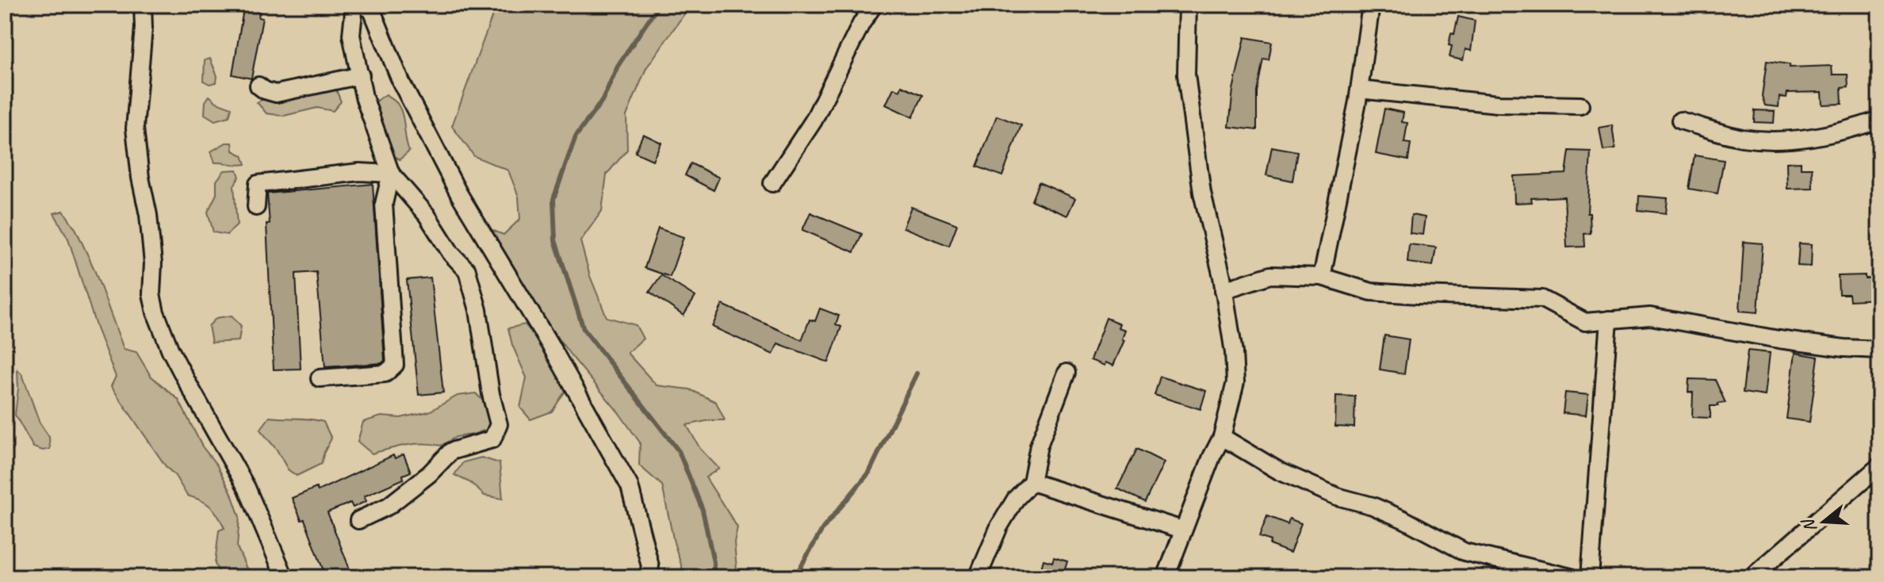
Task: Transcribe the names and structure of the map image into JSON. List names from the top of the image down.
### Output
{
  "north": "left"
}
